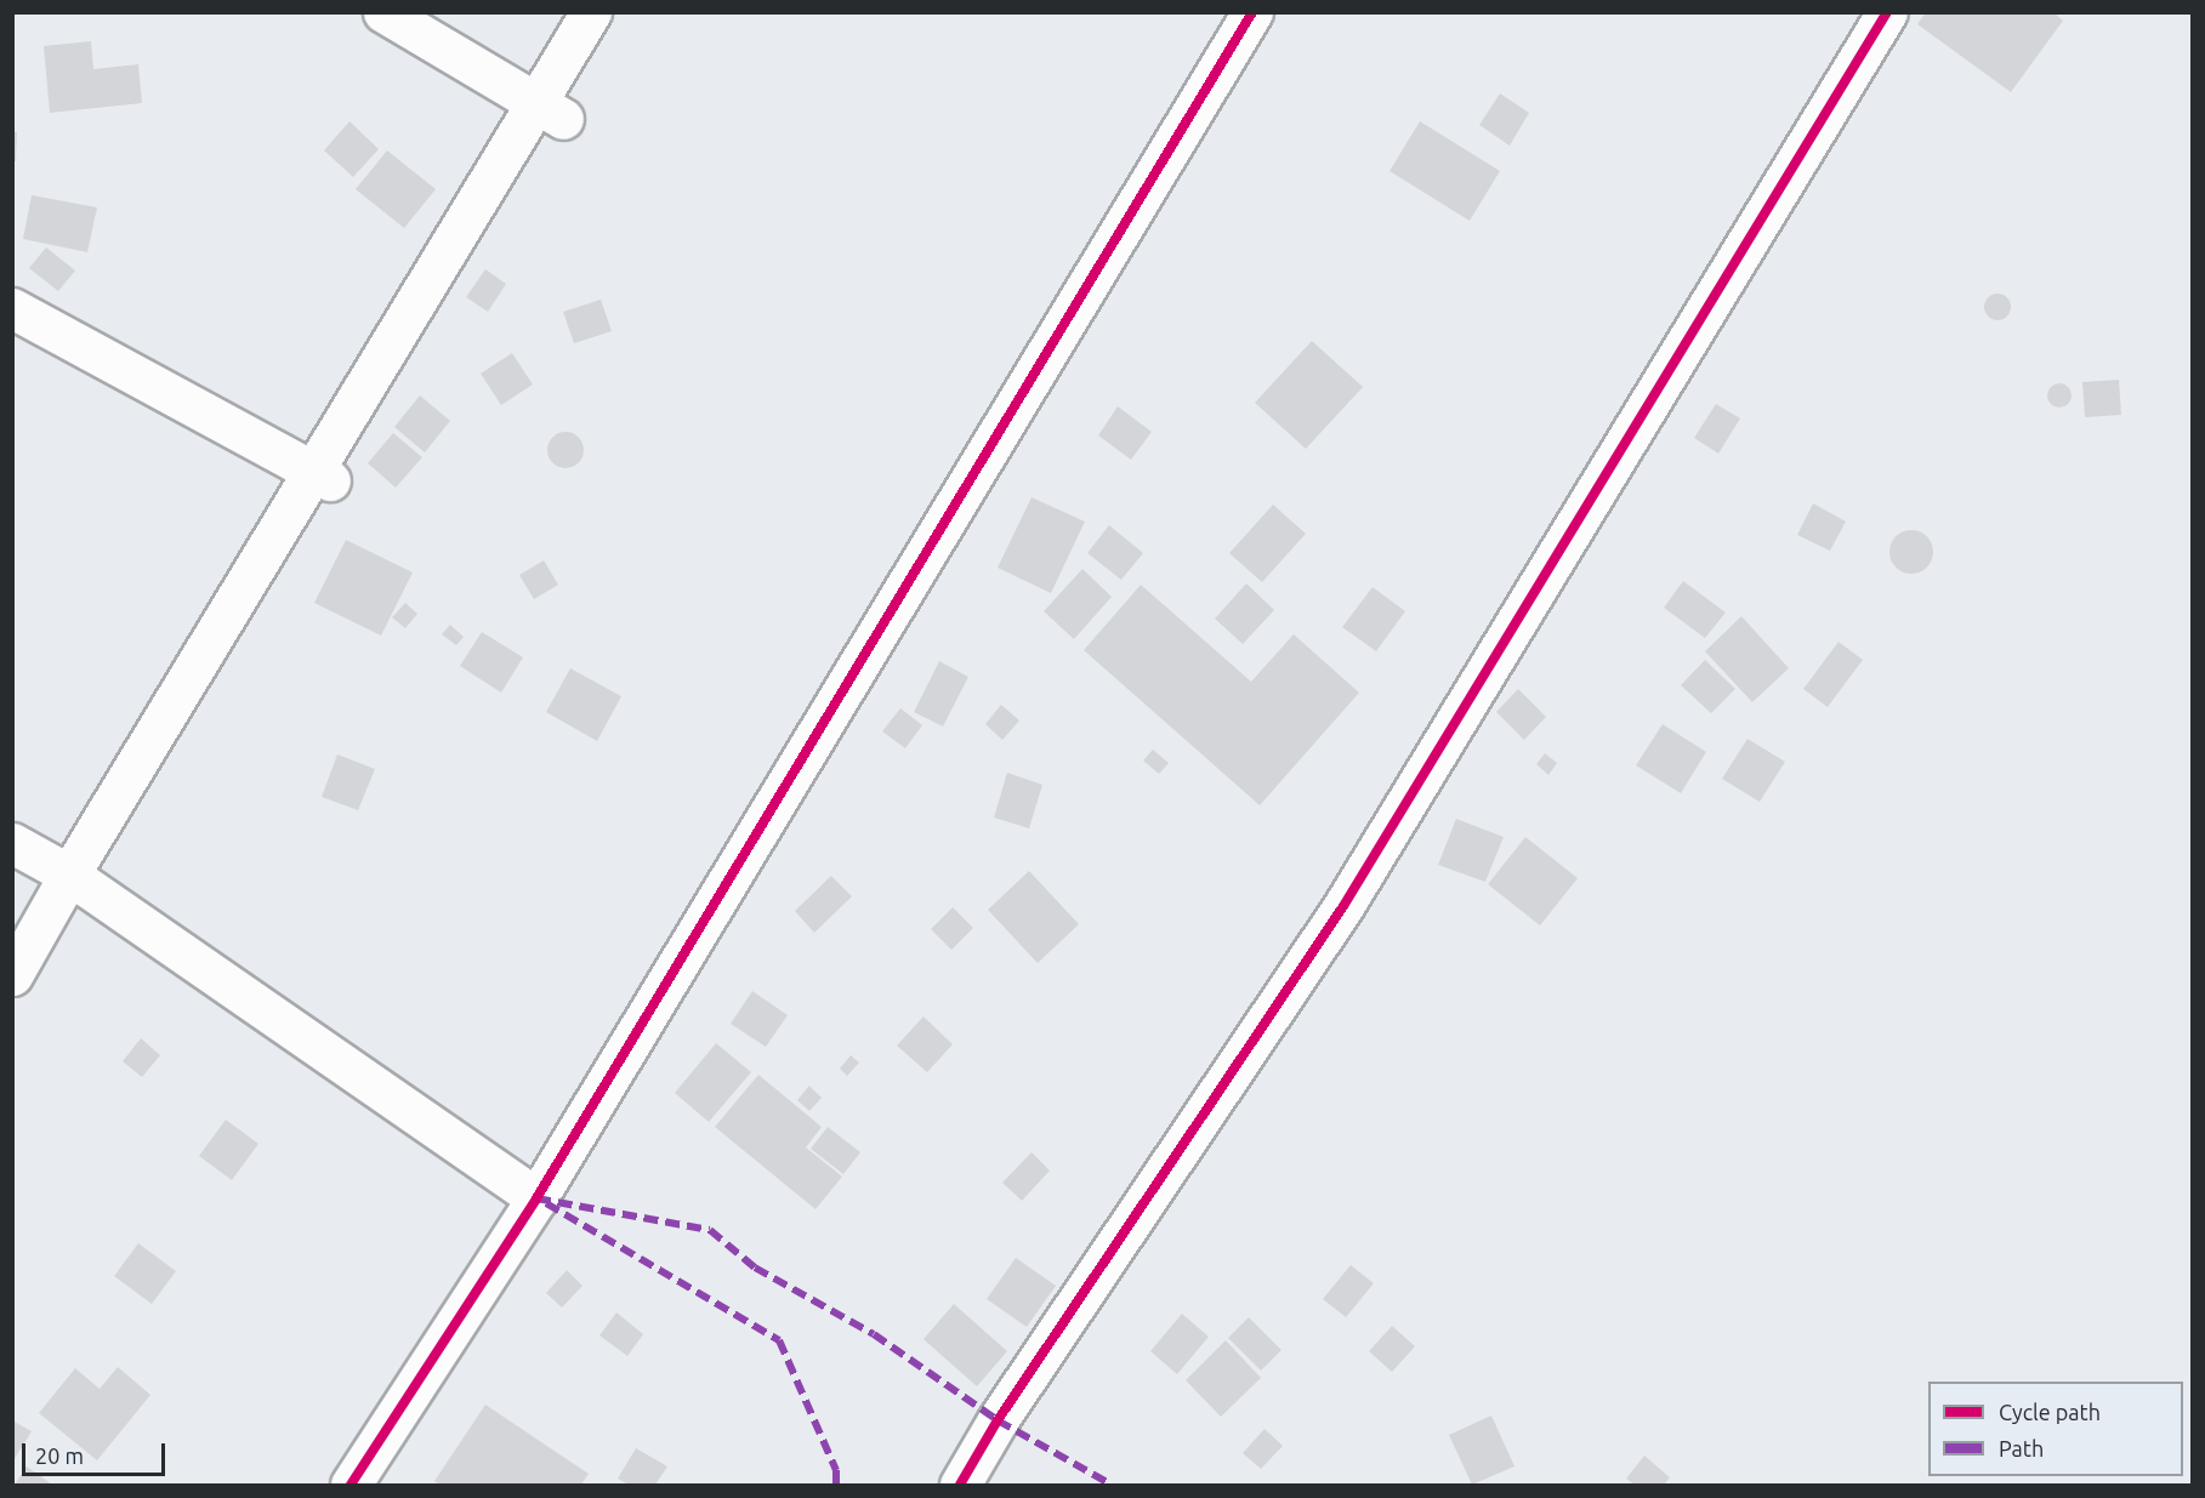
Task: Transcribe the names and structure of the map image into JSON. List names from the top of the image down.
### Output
{
  "legend": ["Cycle path", "Path"],
  "scale_bar": "20 m"
}
